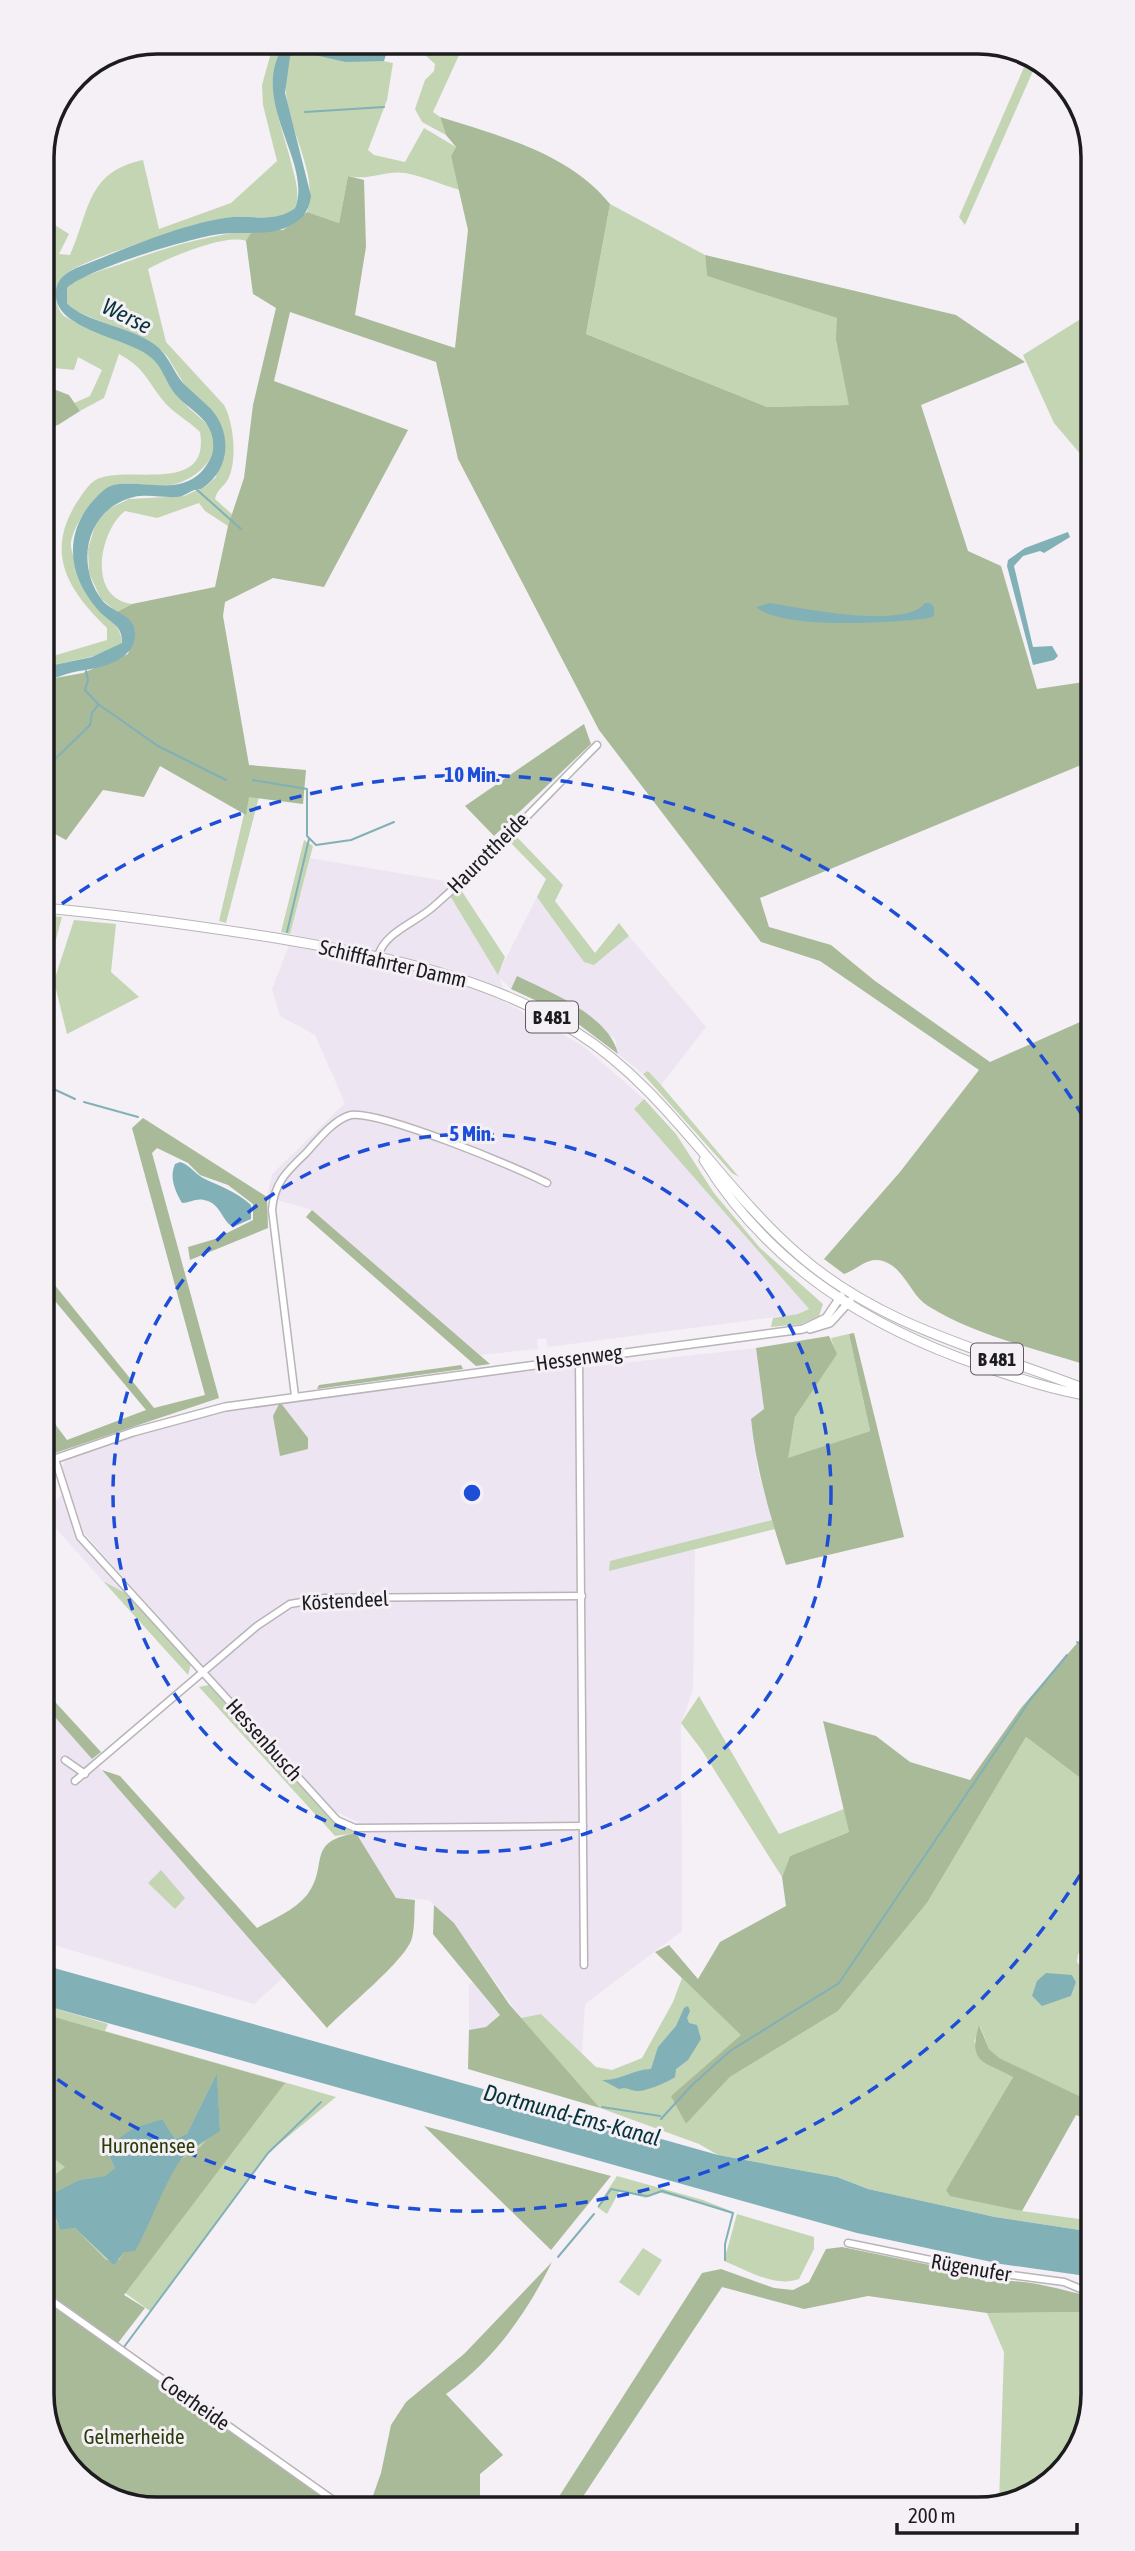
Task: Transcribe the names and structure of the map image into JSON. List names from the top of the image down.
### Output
{
  "streets": {
    "main road": ["Schifffahrter Damm", "B 481"],
    "street": [
      "Haurottheide",
      "Hessenweg",
      "Köstendeel",
      "Hessenbusch",
      "Rügenufer",
      "Coerheide"
    ]
  },
  "crossings": [
    ["Haurottheide", "Schifffahrter Damm"],
    ["Schifffahrter Damm", "Hessenweg"],
    ["Hessenweg", "Hessenbusch"],
    ["Köstendeel", "Hessenbusch"]
  ],
  "water": ["Werse", "Dortmund-Ems-Kanal"],
  "parks": ["Huronensee", "Gelmerheide"],
  "scale_bar": "200 m",
  "rings": ["10 Min.", "5 Min."]
}
